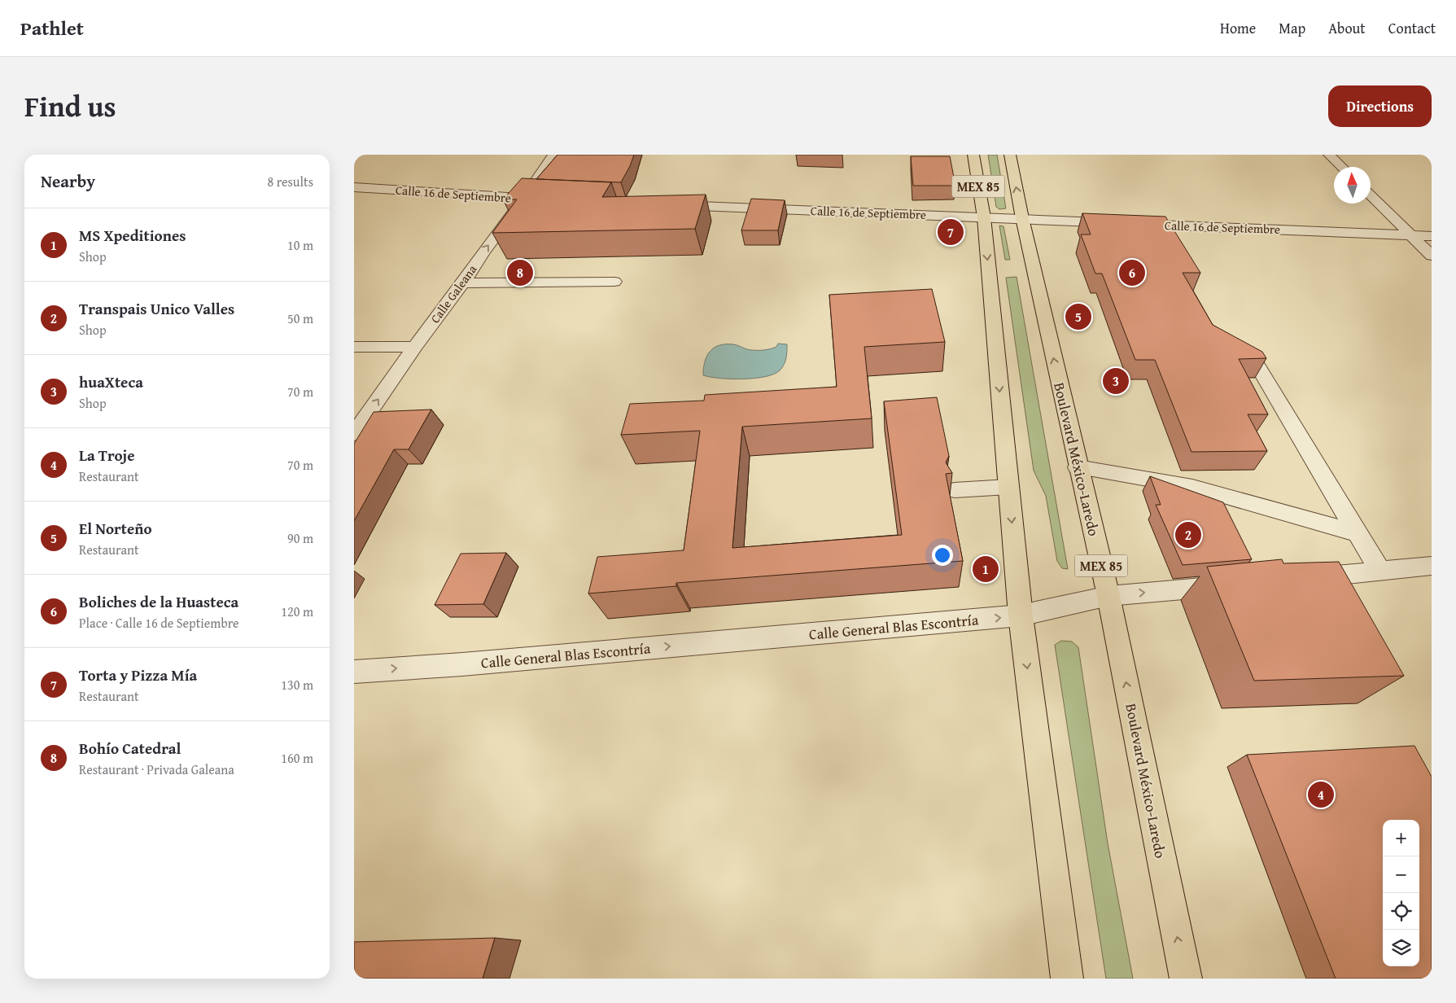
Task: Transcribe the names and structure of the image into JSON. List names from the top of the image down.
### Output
{
  "streets": {
    "main road": ["MEX 85", "Boulevard México-Laredo"],
    "street": ["Calle 16 de Septiembre", "Calle Galeana", "Calle General Blas Escontría"]
  },
  "crossings": [
    ["MEX 85", "Calle 16 de Septiembre"],
    ["MEX 85", "Calle General Blas Escontría"],
    ["Calle 16 de Septiembre", "Calle Galeana"],
    ["Calle 16 de Septiembre", "Boulevard México-Laredo"],
    ["Boulevard México-Laredo", "Calle General Blas Escontría"]
  ],
  "one_way": ["Calle Galeana", "Calle General Blas Escontría"],
  "north": "top",
  "page": {
    "header": "Pathlet",
    "nav": [
      "Home",
      "Map",
      "About",
      "Contact"
    ],
    "title": "Find us",
    "buttons": "Directions",
    "heading": ["Nearby", "8 results"],
    "list": [
      {
        "mark": "1",
        "name": "MS Xpeditiones",
        "note": "Shop",
        "value": "10 m"
      },
      {
        "mark": "2",
        "name": "Transpais Unico Valles",
        "note": "Shop",
        "value": "50 m"
      },
      {
        "mark": "3",
        "name": "huaXteca",
        "note": "Shop",
        "value": "70 m"
      },
      {
        "mark": "4",
        "name": "La Troje",
        "note": "Restaurant",
        "value": "70 m"
      },
      {
        "mark": "5",
        "name": "El Norteño",
        "note": "Restaurant",
        "value": "90 m"
      },
      {
        "mark": "6",
        "name": "Boliches de la Huasteca",
        "note": "Place · Calle 16 de Septiembre",
        "value": "120 m"
      },
      {
        "mark": "7",
        "name": "Torta y Pizza Mía",
        "note": "Restaurant",
        "value": "130 m"
      },
      {
        "mark": "8",
        "name": "Bohío Catedral",
        "note": "Restaurant · Privada Galeana",
        "value": "160 m"
      }
    ],
    "pins": [
      "7",
      "6",
      "8",
      "5",
      "3",
      "2",
      "1",
      "4"
    ],
    "map_buttons": ["+", "−"]
  }
}
